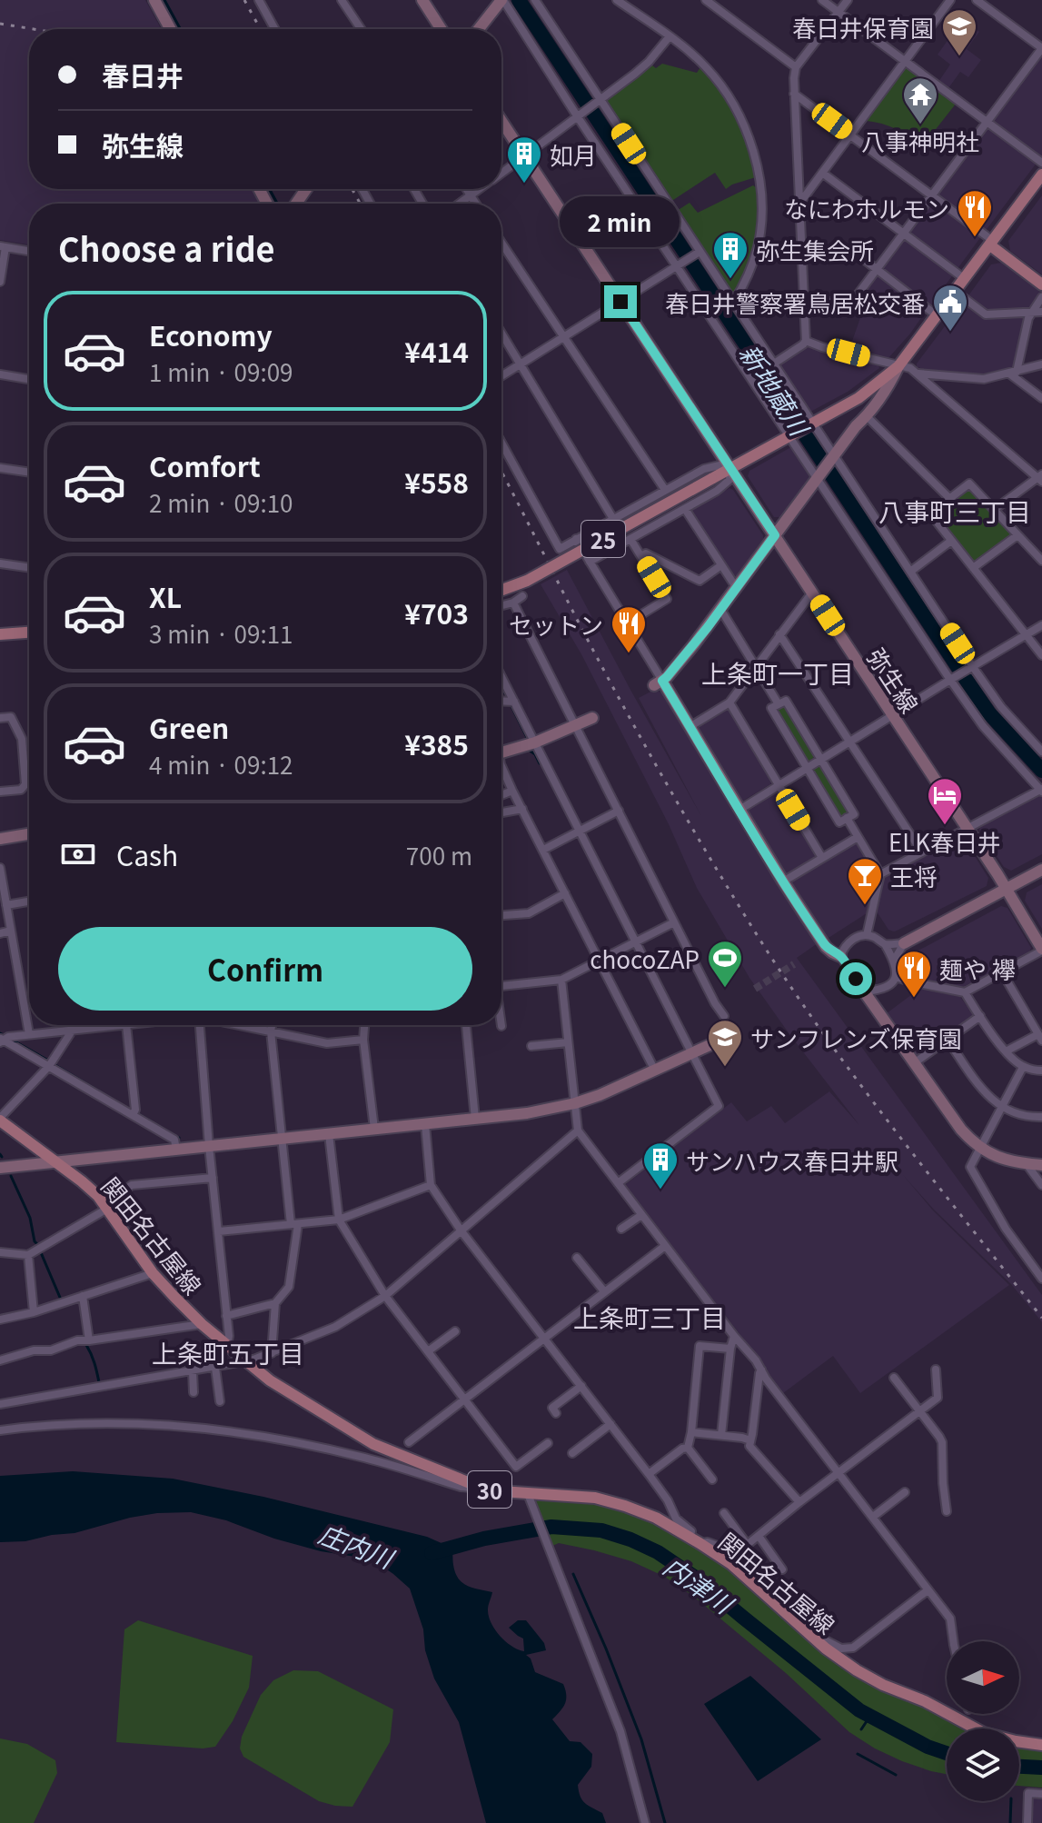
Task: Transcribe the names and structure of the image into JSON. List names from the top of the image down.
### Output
{
  "streets": {
    "main road": ["25", "関田名古屋線", "30"],
    "street": ["弥生線"]
  },
  "crossings": [
    ["25", "弥生線"]
  ],
  "districts": [
    "八事町三丁目",
    "上条町一丁目",
    "上条町三丁目",
    "上条町五丁目"
  ],
  "water": ["新地蔵川", "庄内川", "内津川"],
  "places": {
    "school or university": ["春日井保育園", "サンフレンズ保育園"],
    "temple": ["八事神明社"],
    "building": ["如月", "弥生集会所", "サンハウス春日井駅"],
    "restaurant": ["なにわホルモン", "セットン", "麺や 襷"],
    "public building": ["春日井警察署鳥居松交番"],
    "hotel": ["ELK春日井"],
    "bar": ["王将"],
    "sports": ["chocoZAP"]
  },
  "north": "right",
  "page": {
    "banner": ["春日井", "弥生線"],
    "bubble": "2 min",
    "heading": "Choose a ride",
    "list": [
      {
        "name": "Economy",
        "note": "1 min · 09:09",
        "value": "¥414"
      },
      {
        "name": "Comfort",
        "note": "2 min · 09:10",
        "value": "¥558"
      },
      {
        "name": "XL",
        "note": "3 min · 09:11",
        "value": "¥703"
      },
      {
        "name": "Green",
        "note": "4 min · 09:12",
        "value": "¥385"
      }
    ],
    "pay": ["Cash", "700 m"],
    "buttons": "Confirm"
  }
}
